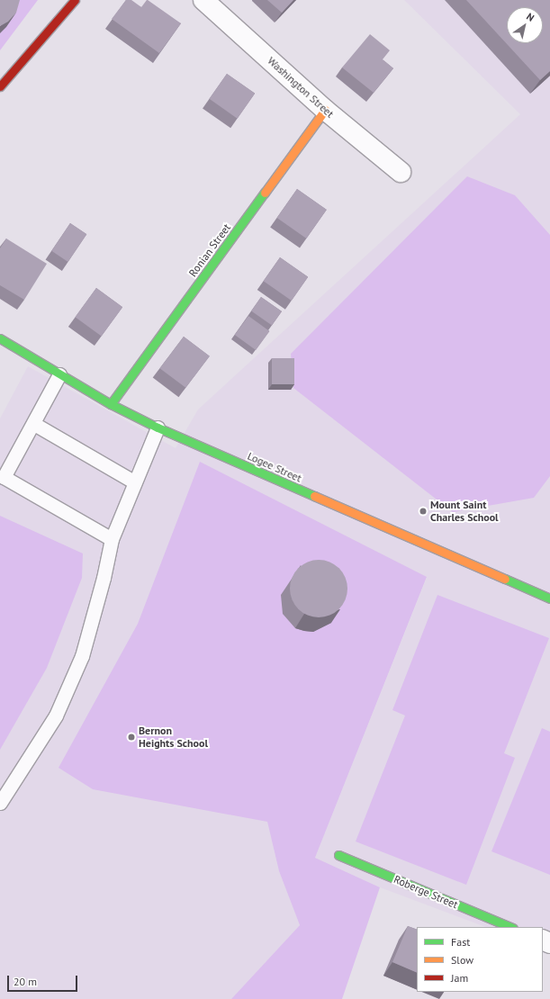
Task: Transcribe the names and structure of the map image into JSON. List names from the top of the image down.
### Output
{
  "streets": {
    "street": [
      "Washington Street",
      "Ronian Street",
      "Logee Street",
      "Roberge Street"
    ]
  },
  "crossings": [
    ["Washington Street", "Ronian Street"],
    ["Ronian Street", "Logee Street"]
  ],
  "places": ["Mount Saint Charles School", "Bernon Heights School"],
  "legend": ["Fast", "Slow", "Jam"],
  "scale_bar": "20 m",
  "north": "top right"
}
